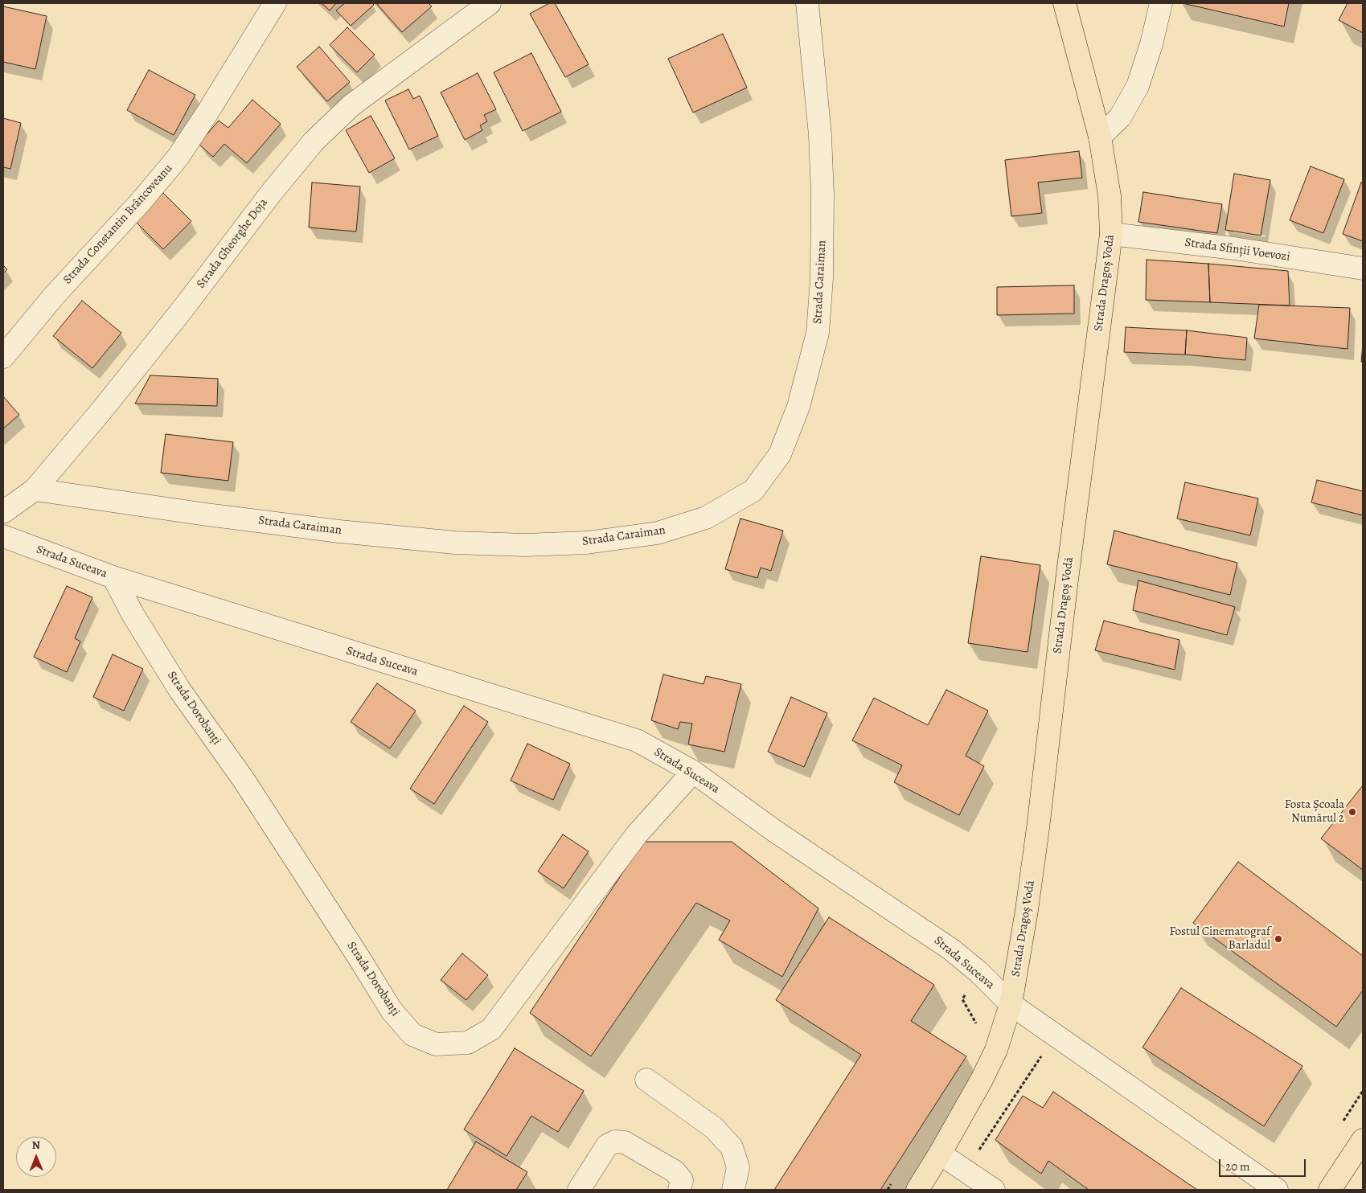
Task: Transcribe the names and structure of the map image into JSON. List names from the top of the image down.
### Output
{
  "streets": {
    "main road": ["Strada Dragoș Vodă"],
    "street": [
      "Strada Constantin Brâncoveanu",
      "Strada Gheorghe Doja",
      "Strada Sfinții Voevozi",
      "Strada Caraiman",
      "Strada Suceava",
      "Strada Dorobanți"
    ]
  },
  "crossings": [
    ["Strada Gheorghe Doja", "Strada Caraiman"],
    ["Strada Sfinții Voevozi", "Strada Dragoș Vodă"],
    ["Strada Dragoș Vodă", "Strada Suceava"],
    ["Strada Suceava", "Strada Dorobanți"]
  ],
  "places": ["Fosta Școala Numărul 2", "Fostul Cinematograf Barladul"],
  "scale_bar": "20 m",
  "north": "top"
}
